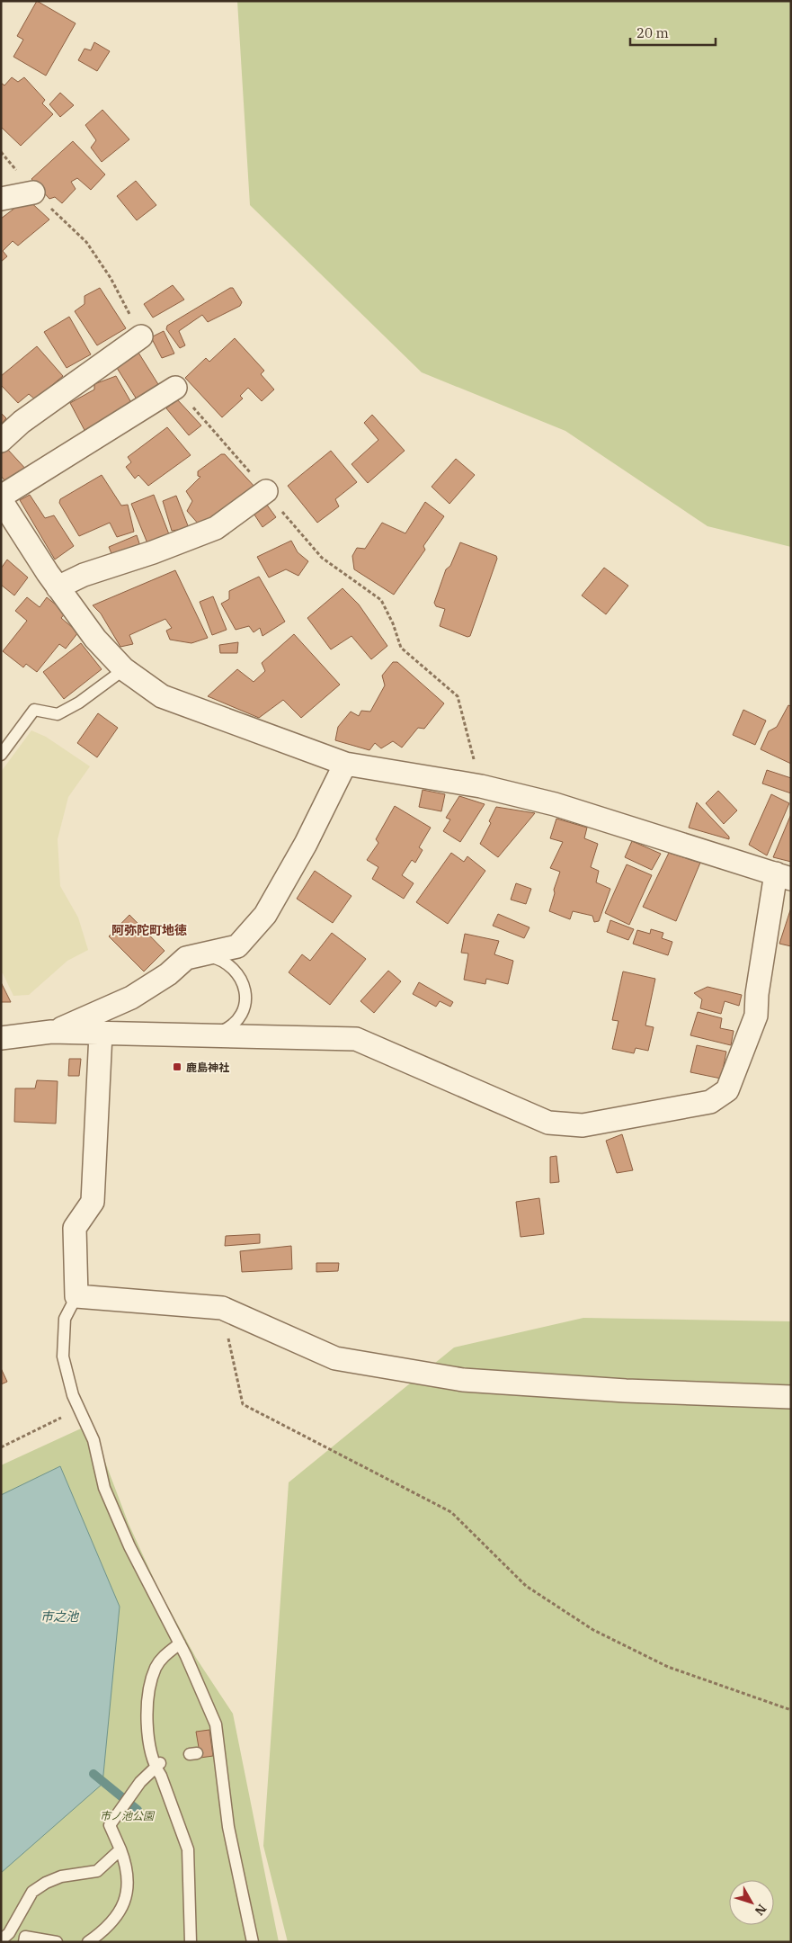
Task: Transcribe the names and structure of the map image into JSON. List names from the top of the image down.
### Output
{
  "districts": ["阿弥陀町地徳"],
  "water": ["市之池"],
  "parks": ["市ノ池公園"],
  "places": {
    "transit": ["鹿島神社"]
  },
  "scale_bar": "20 m",
  "north": "bottom right"
}
